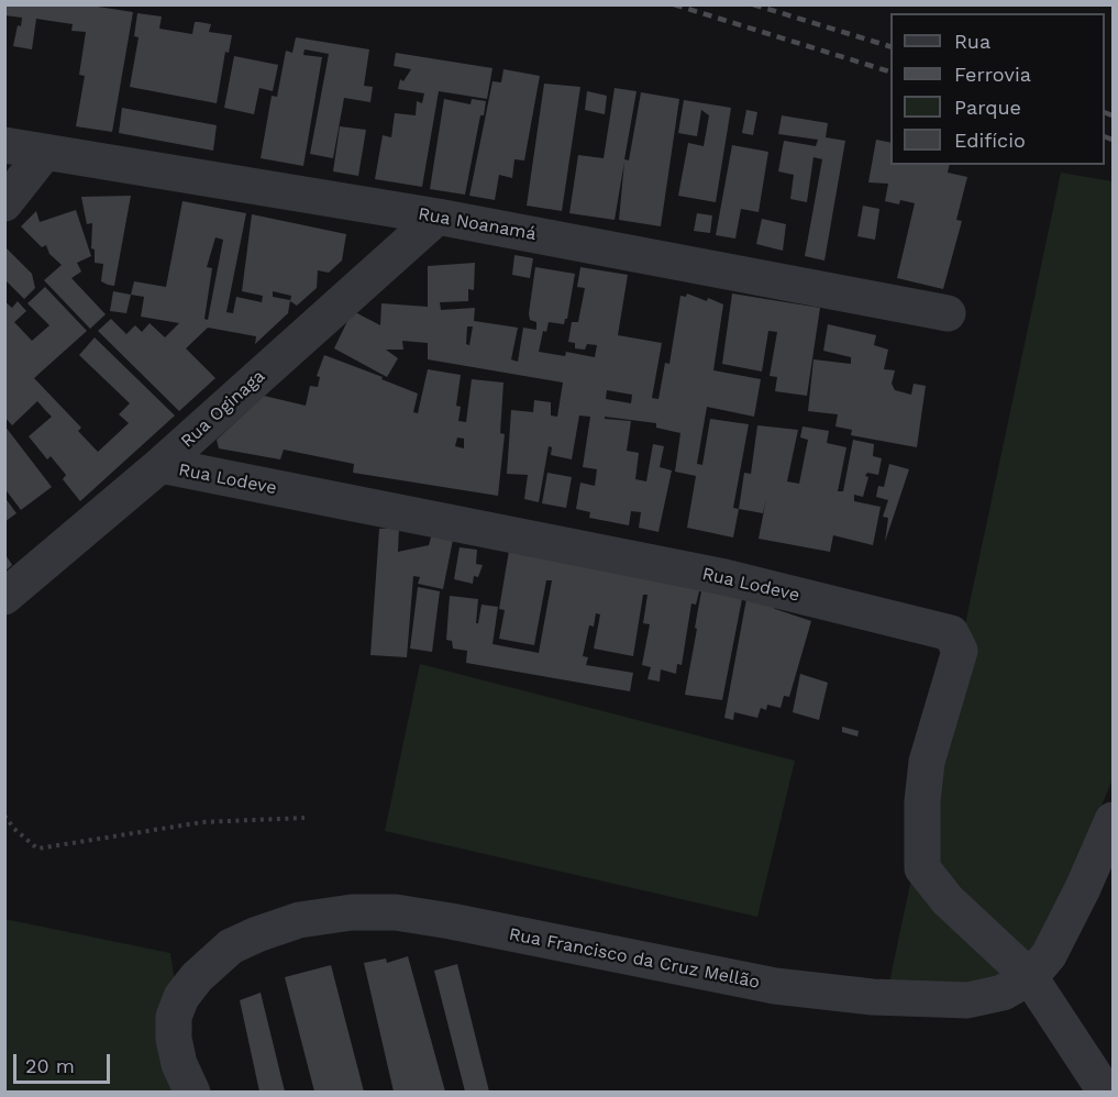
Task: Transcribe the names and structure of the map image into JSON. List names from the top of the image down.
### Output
{
  "streets": {
    "street": [
      "Rua Noanamá",
      "Rua Oginaga",
      "Rua Lodeve",
      "Rua Francisco da Cruz Mellão"
    ]
  },
  "crossings": [
    ["Rua Noanamá", "Rua Oginaga"],
    ["Rua Oginaga", "Rua Lodeve"],
    ["Rua Lodeve", "Rua Francisco da Cruz Mellão"]
  ],
  "legend": [
    "Rua",
    "Ferrovia",
    "Parque",
    "Edifício"
  ],
  "scale_bar": "20 m"
}
